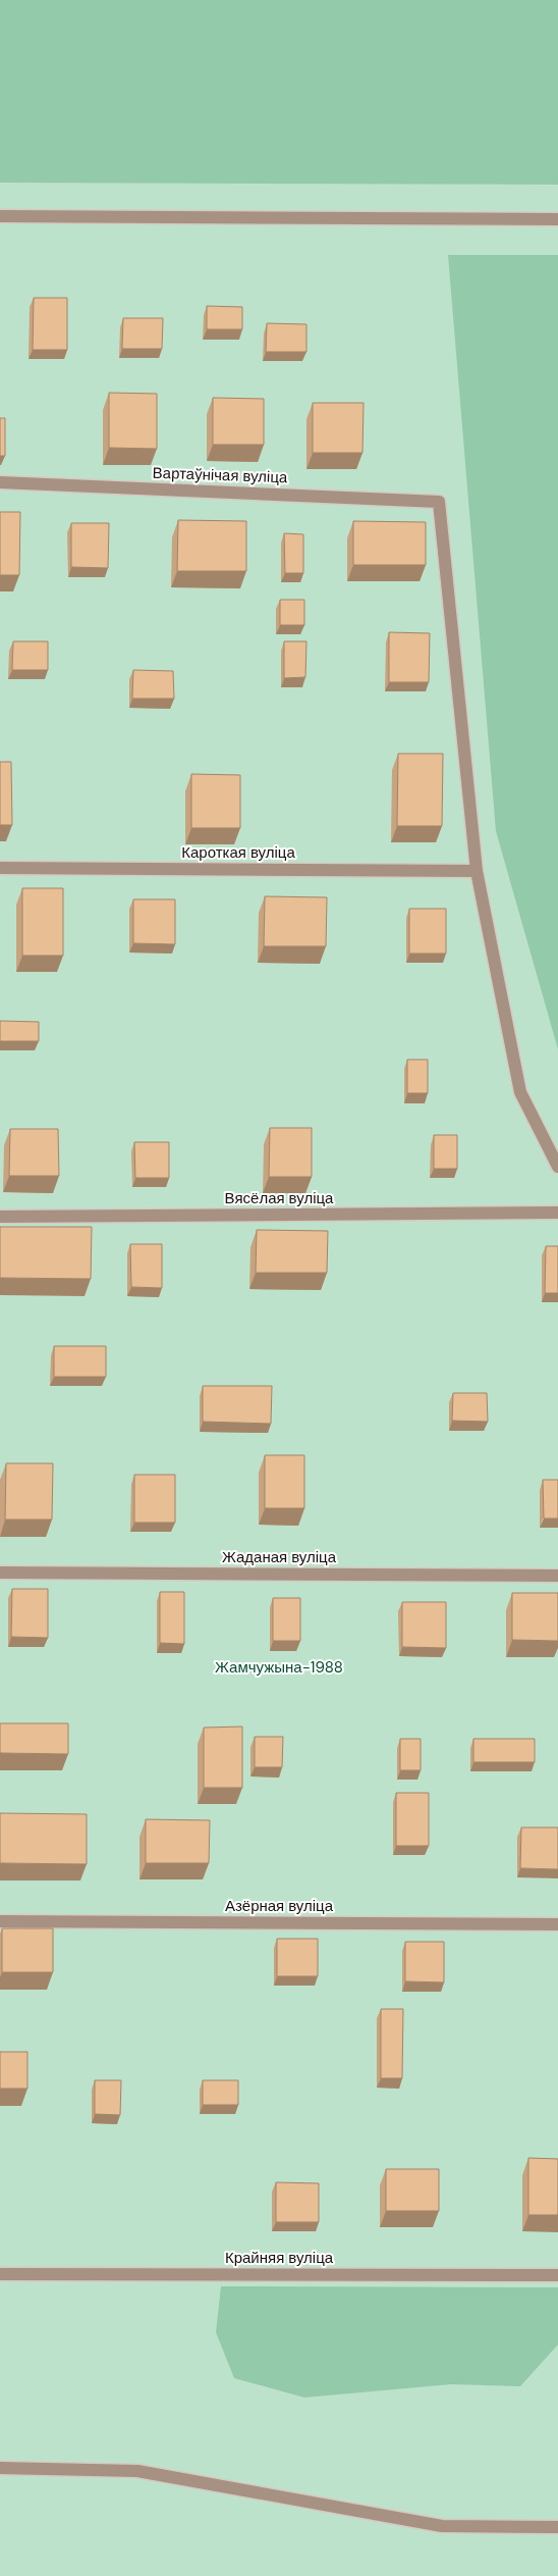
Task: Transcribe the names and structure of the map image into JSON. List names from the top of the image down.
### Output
{
  "streets": {
    "street": [
      "Вартаўнічая вуліца",
      "Кароткая вуліца",
      "Вясёлая вуліца",
      "Жаданая вуліца",
      "Азёрная вуліца",
      "Крайняя вуліца"
    ]
  },
  "crossings": [
    ["Вартаўнічая вуліца", "Кароткая вуліца"]
  ],
  "parks": ["Жамчужына-1988"]
}
